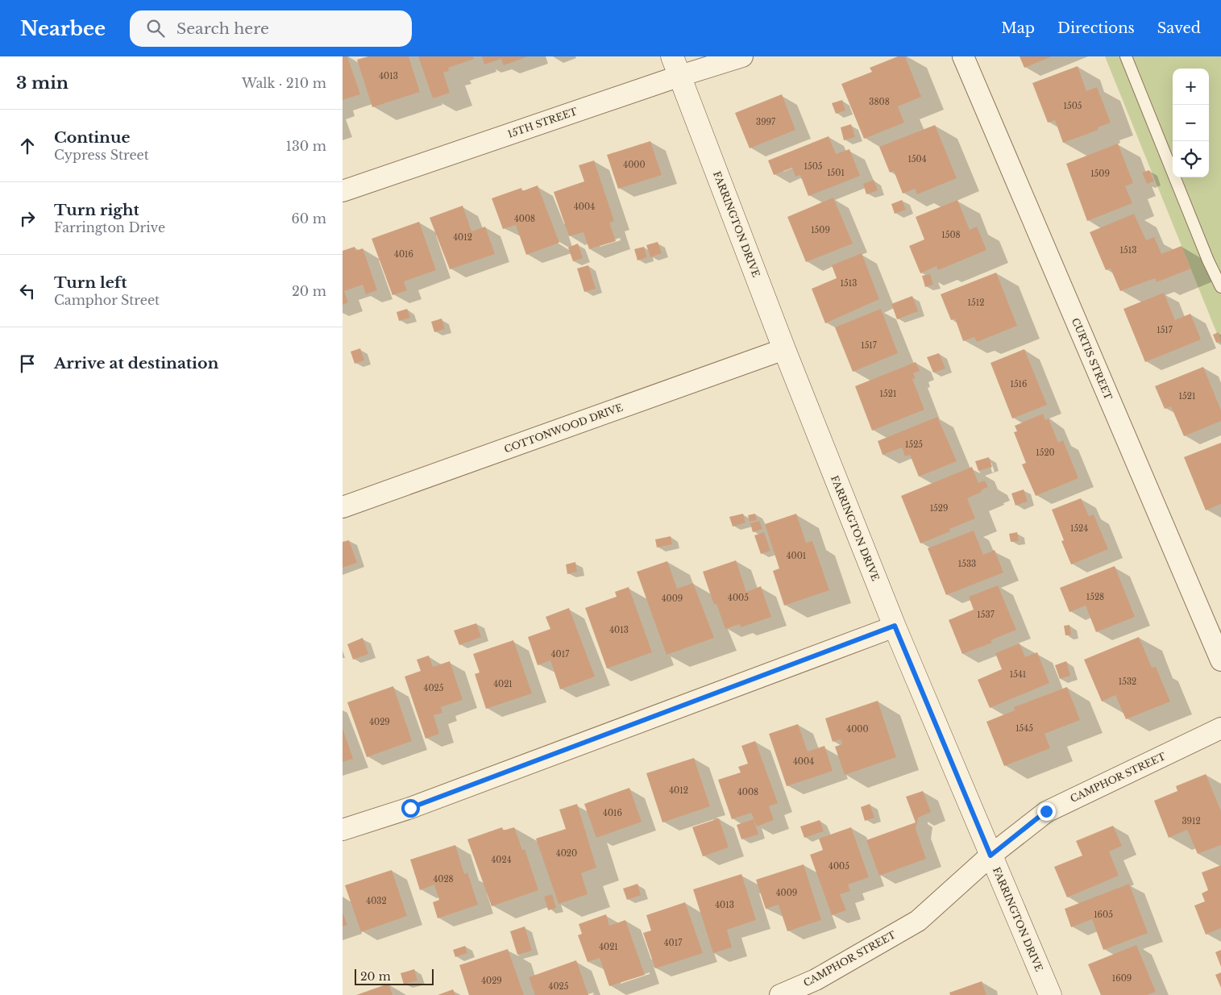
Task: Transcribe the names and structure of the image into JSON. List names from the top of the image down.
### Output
{
  "streets": {
    "street": [
      "15TH STREET",
      "FARRINGTON DRIVE",
      "CURTIS STREET",
      "COTTONWOOD DRIVE",
      "CAMPHOR STREET"
    ]
  },
  "crossings": [
    ["15TH STREET", "FARRINGTON DRIVE"],
    ["FARRINGTON DRIVE", "COTTONWOOD DRIVE"],
    ["FARRINGTON DRIVE", "CAMPHOR STREET"]
  ],
  "house_numbers": [
    "4013",
    "3808",
    "1505",
    "3997",
    "1504",
    "4000",
    "1505",
    "1501",
    "1509",
    "4004",
    "4008",
    "1509",
    "1508",
    "4012",
    "1513",
    "4016",
    "1513",
    "1512",
    "1517",
    "1517",
    "1516",
    "1521",
    "1521",
    "1525",
    "1520",
    "1529",
    "1524",
    "4001",
    "1533",
    "1528",
    "4005",
    "4009",
    "1537",
    "4013",
    "4017",
    "1541",
    "1532",
    "4021",
    "4025",
    "4029",
    "1545",
    "4000",
    "4004",
    "4012",
    "4008",
    "4016",
    "3912",
    "4020",
    "4024",
    "4005",
    "4028",
    "4009",
    "4032",
    "4013",
    "1605",
    "4017",
    "4021",
    "1609",
    "4029",
    "4025"
  ],
  "scale_bar": "20 m",
  "page": {
    "header": "Nearbee",
    "search": "Search here",
    "nav": ["Map", "Directions", "Saved"],
    "heading": ["3 min", "Walk · 210 m"],
    "map_buttons": ["+", "−"],
    "list": [
      ["Continue", "Cypress Street", "130 m"],
      ["Turn right", "Farrington Drive", "60 m"],
      ["Turn left", "Camphor Street", "20 m"],
      "Arrive at destination"
    ],
    "scale": "20 m"
  }
}
